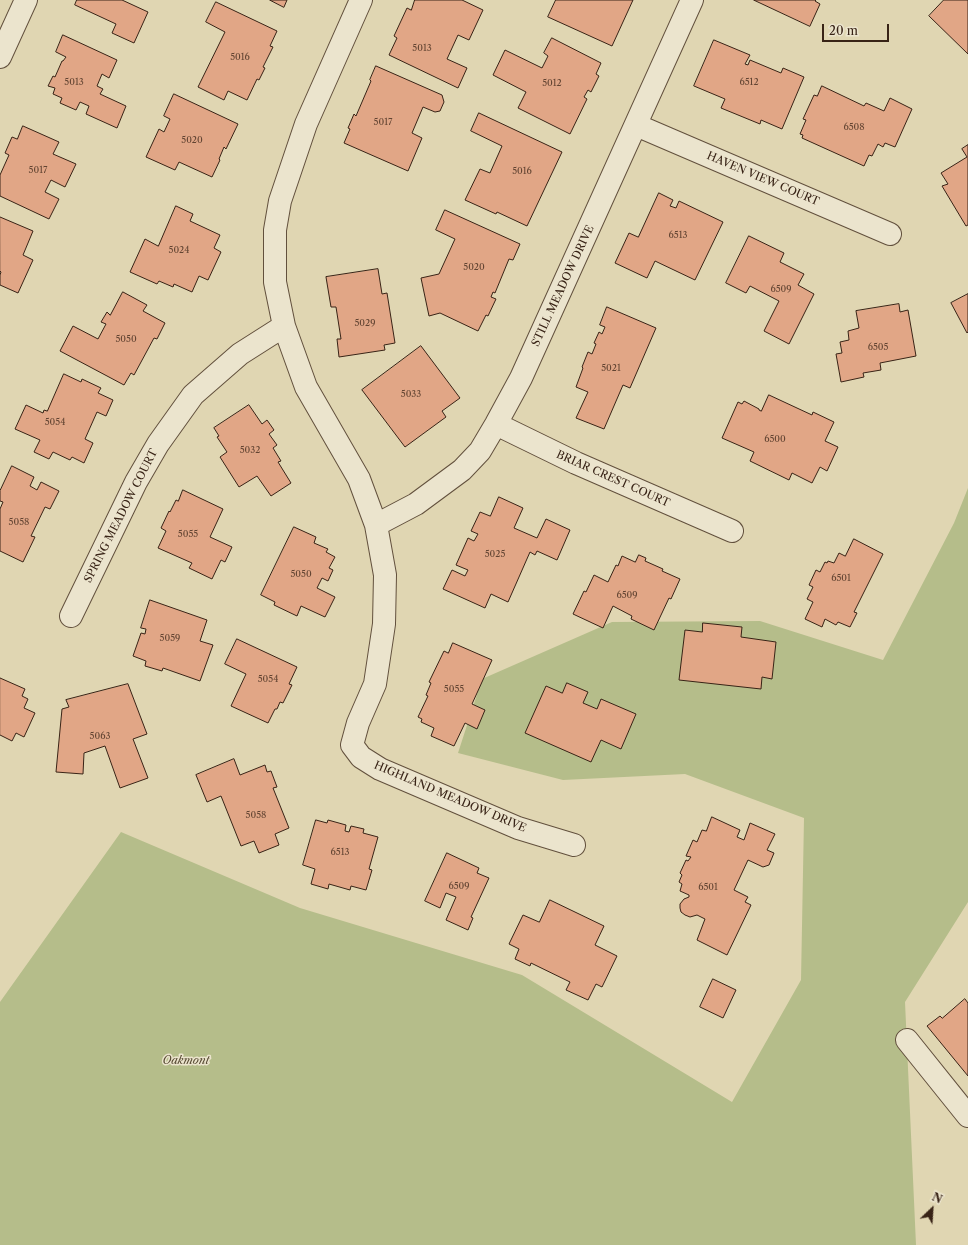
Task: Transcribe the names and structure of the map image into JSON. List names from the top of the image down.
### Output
{
  "streets": {
    "street": [
      "HAVEN VIEW COURT",
      "STILL MEADOW DRIVE",
      "BRIAR CREST COURT",
      "SPRING MEADOW COURT",
      "HIGHLAND MEADOW DRIVE"
    ]
  },
  "crossings": [
    ["HAVEN VIEW COURT", "STILL MEADOW DRIVE"],
    ["STILL MEADOW DRIVE", "BRIAR CREST COURT"],
    ["STILL MEADOW DRIVE", "HIGHLAND MEADOW DRIVE"],
    ["SPRING MEADOW COURT", "HIGHLAND MEADOW DRIVE"]
  ],
  "parks": ["Oakmont"],
  "house_numbers": [
    "5013",
    "5016",
    "5013",
    "6512",
    "5012",
    "5017",
    "6508",
    "5020",
    "5017",
    "5016",
    "6513",
    "5024",
    "5020",
    "6509",
    "5029",
    "5050",
    "6505",
    "5021",
    "5033",
    "5054",
    "6500",
    "5032",
    "5058",
    "5055",
    "5025",
    "5050",
    "6501",
    "6509",
    "5059",
    "5054",
    "5055",
    "5063",
    "5058",
    "6513",
    "6509",
    "6501"
  ],
  "scale_bar": "20 m",
  "north": "top right"
}
